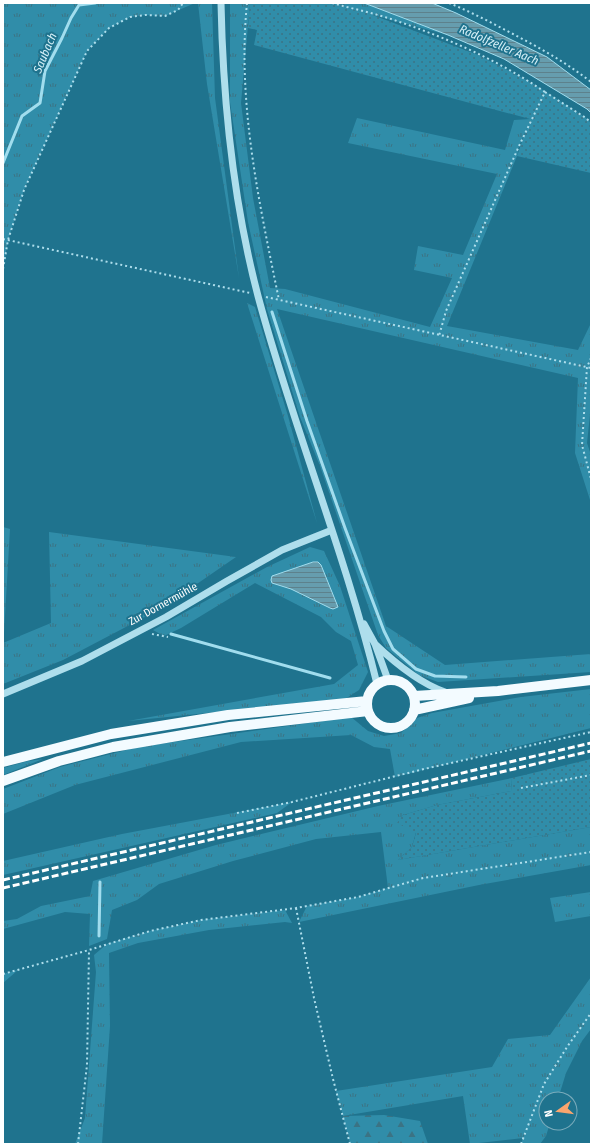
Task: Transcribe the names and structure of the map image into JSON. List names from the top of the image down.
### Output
{
  "streets": {
    "street": ["Zur Dornermühle"]
  },
  "water": ["Radolfzeller Aach", "Saubach"],
  "north": "left"
}
